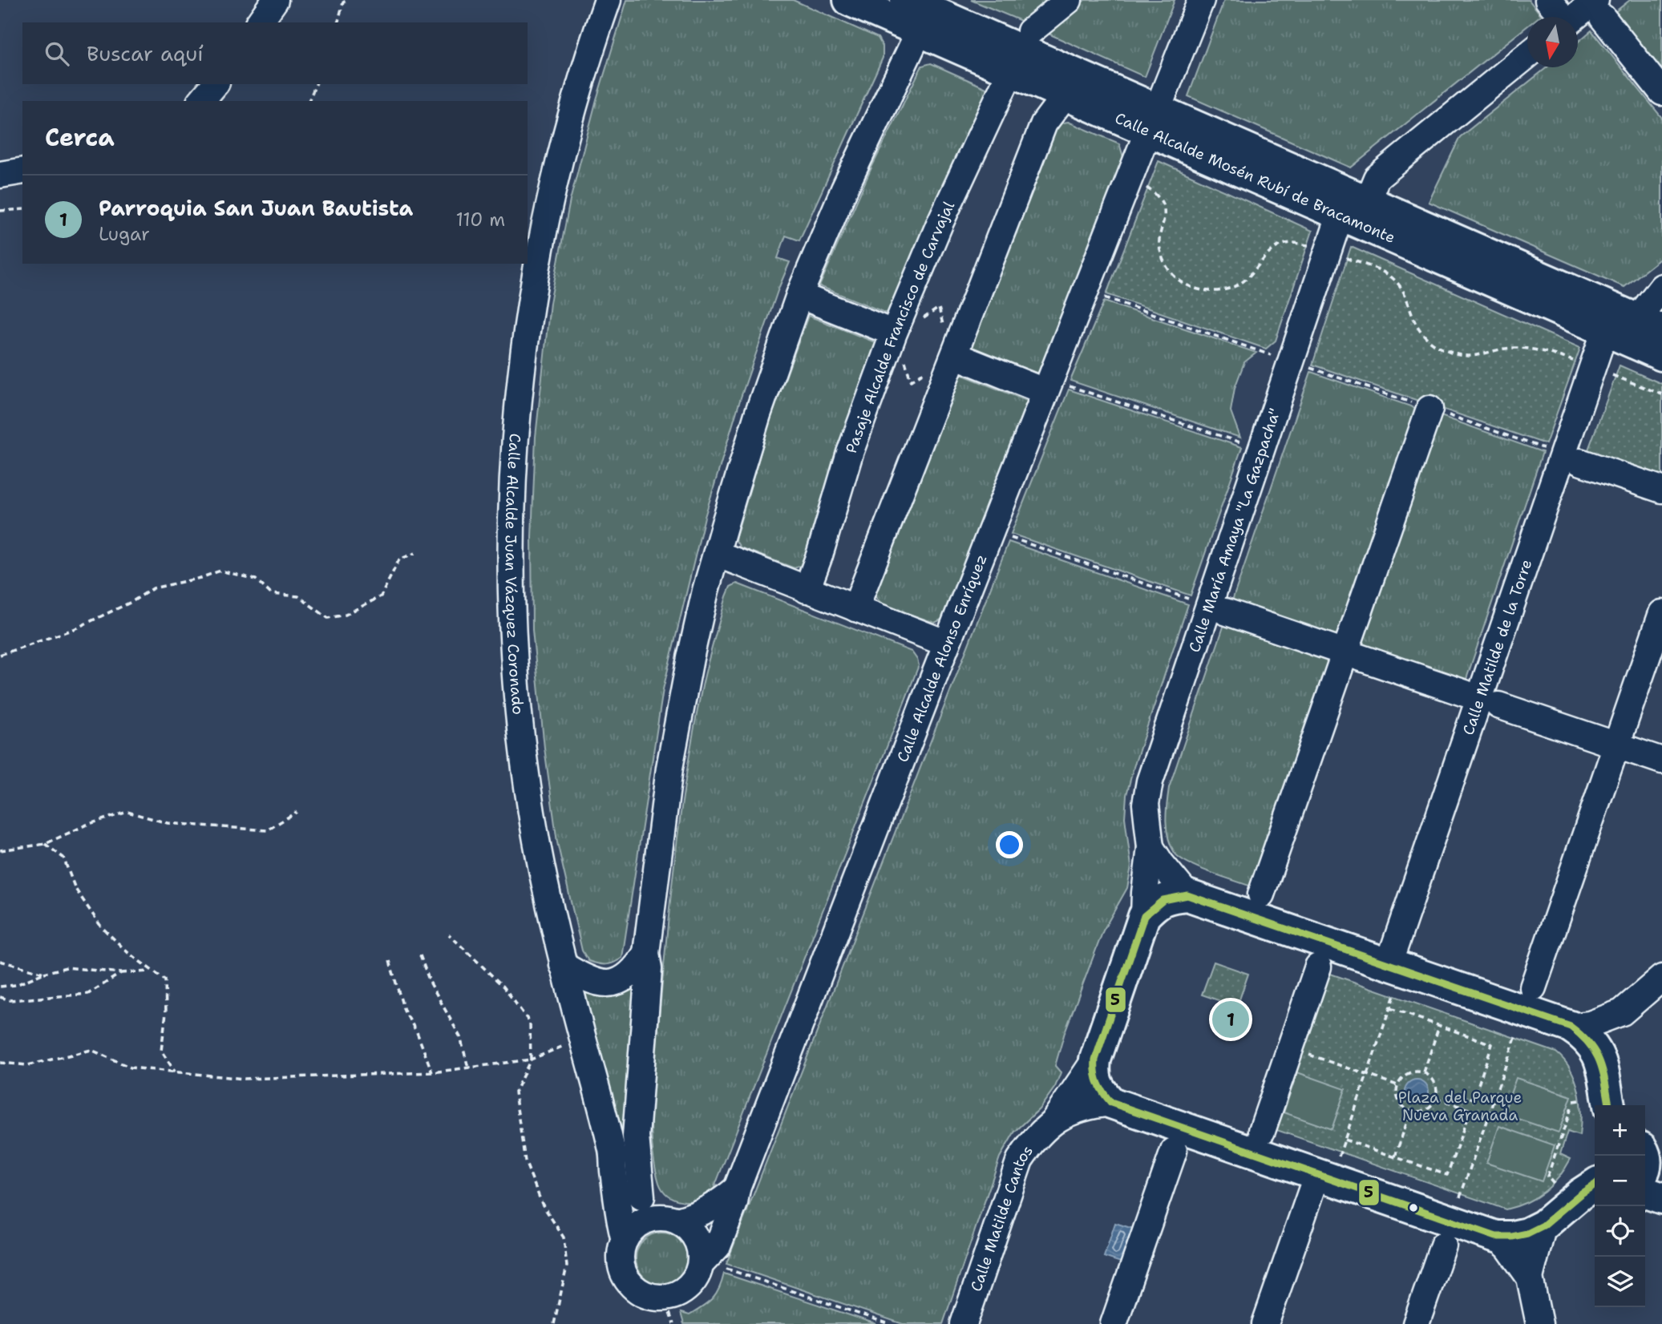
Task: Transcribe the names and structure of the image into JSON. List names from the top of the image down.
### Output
{
  "streets": {
    "main road": ["Calle Alcalde Mosén Rubí de Bracamonte"],
    "street": [
      "Pasaje Alcalde Francisco de Carvajal",
      "Calle María Amaya \"La Gazpacha\"",
      "Calle Alcalde Juan Vázquez Coronado",
      "Calle Matilde de la Torre",
      "Calle Alcalde Alonso Enríquez",
      "Calle Matilde Cantos"
    ]
  },
  "crossings": [
    ["Calle Alcalde Mosén Rubí de Bracamonte", "Pasaje Alcalde Francisco de Carvajal"],
    ["Calle Alcalde Mosén Rubí de Bracamonte", "Calle María Amaya \"La Gazpacha\""],
    ["Calle Alcalde Mosén Rubí de Bracamonte", "Calle Matilde de la Torre"],
    ["Calle Alcalde Mosén Rubí de Bracamonte", "Calle Alcalde Alonso Enríquez"],
    ["Calle Alcalde Juan Vázquez Coronado", "Calle Alcalde Alonso Enríquez"]
  ],
  "parks": ["Plaza del Parque Nueva Granada"],
  "lines": ["transit line 5"],
  "north": "bottom",
  "page": {
    "search": "Buscar aquí",
    "heading": "Cerca",
    "list": [
      {
        "mark": "1",
        "name": "Parroquia San Juan Bautista",
        "note": "Lugar",
        "value": "110 m"
      }
    ],
    "pins": "1",
    "map_buttons": ["+", "−"]
  }
}
